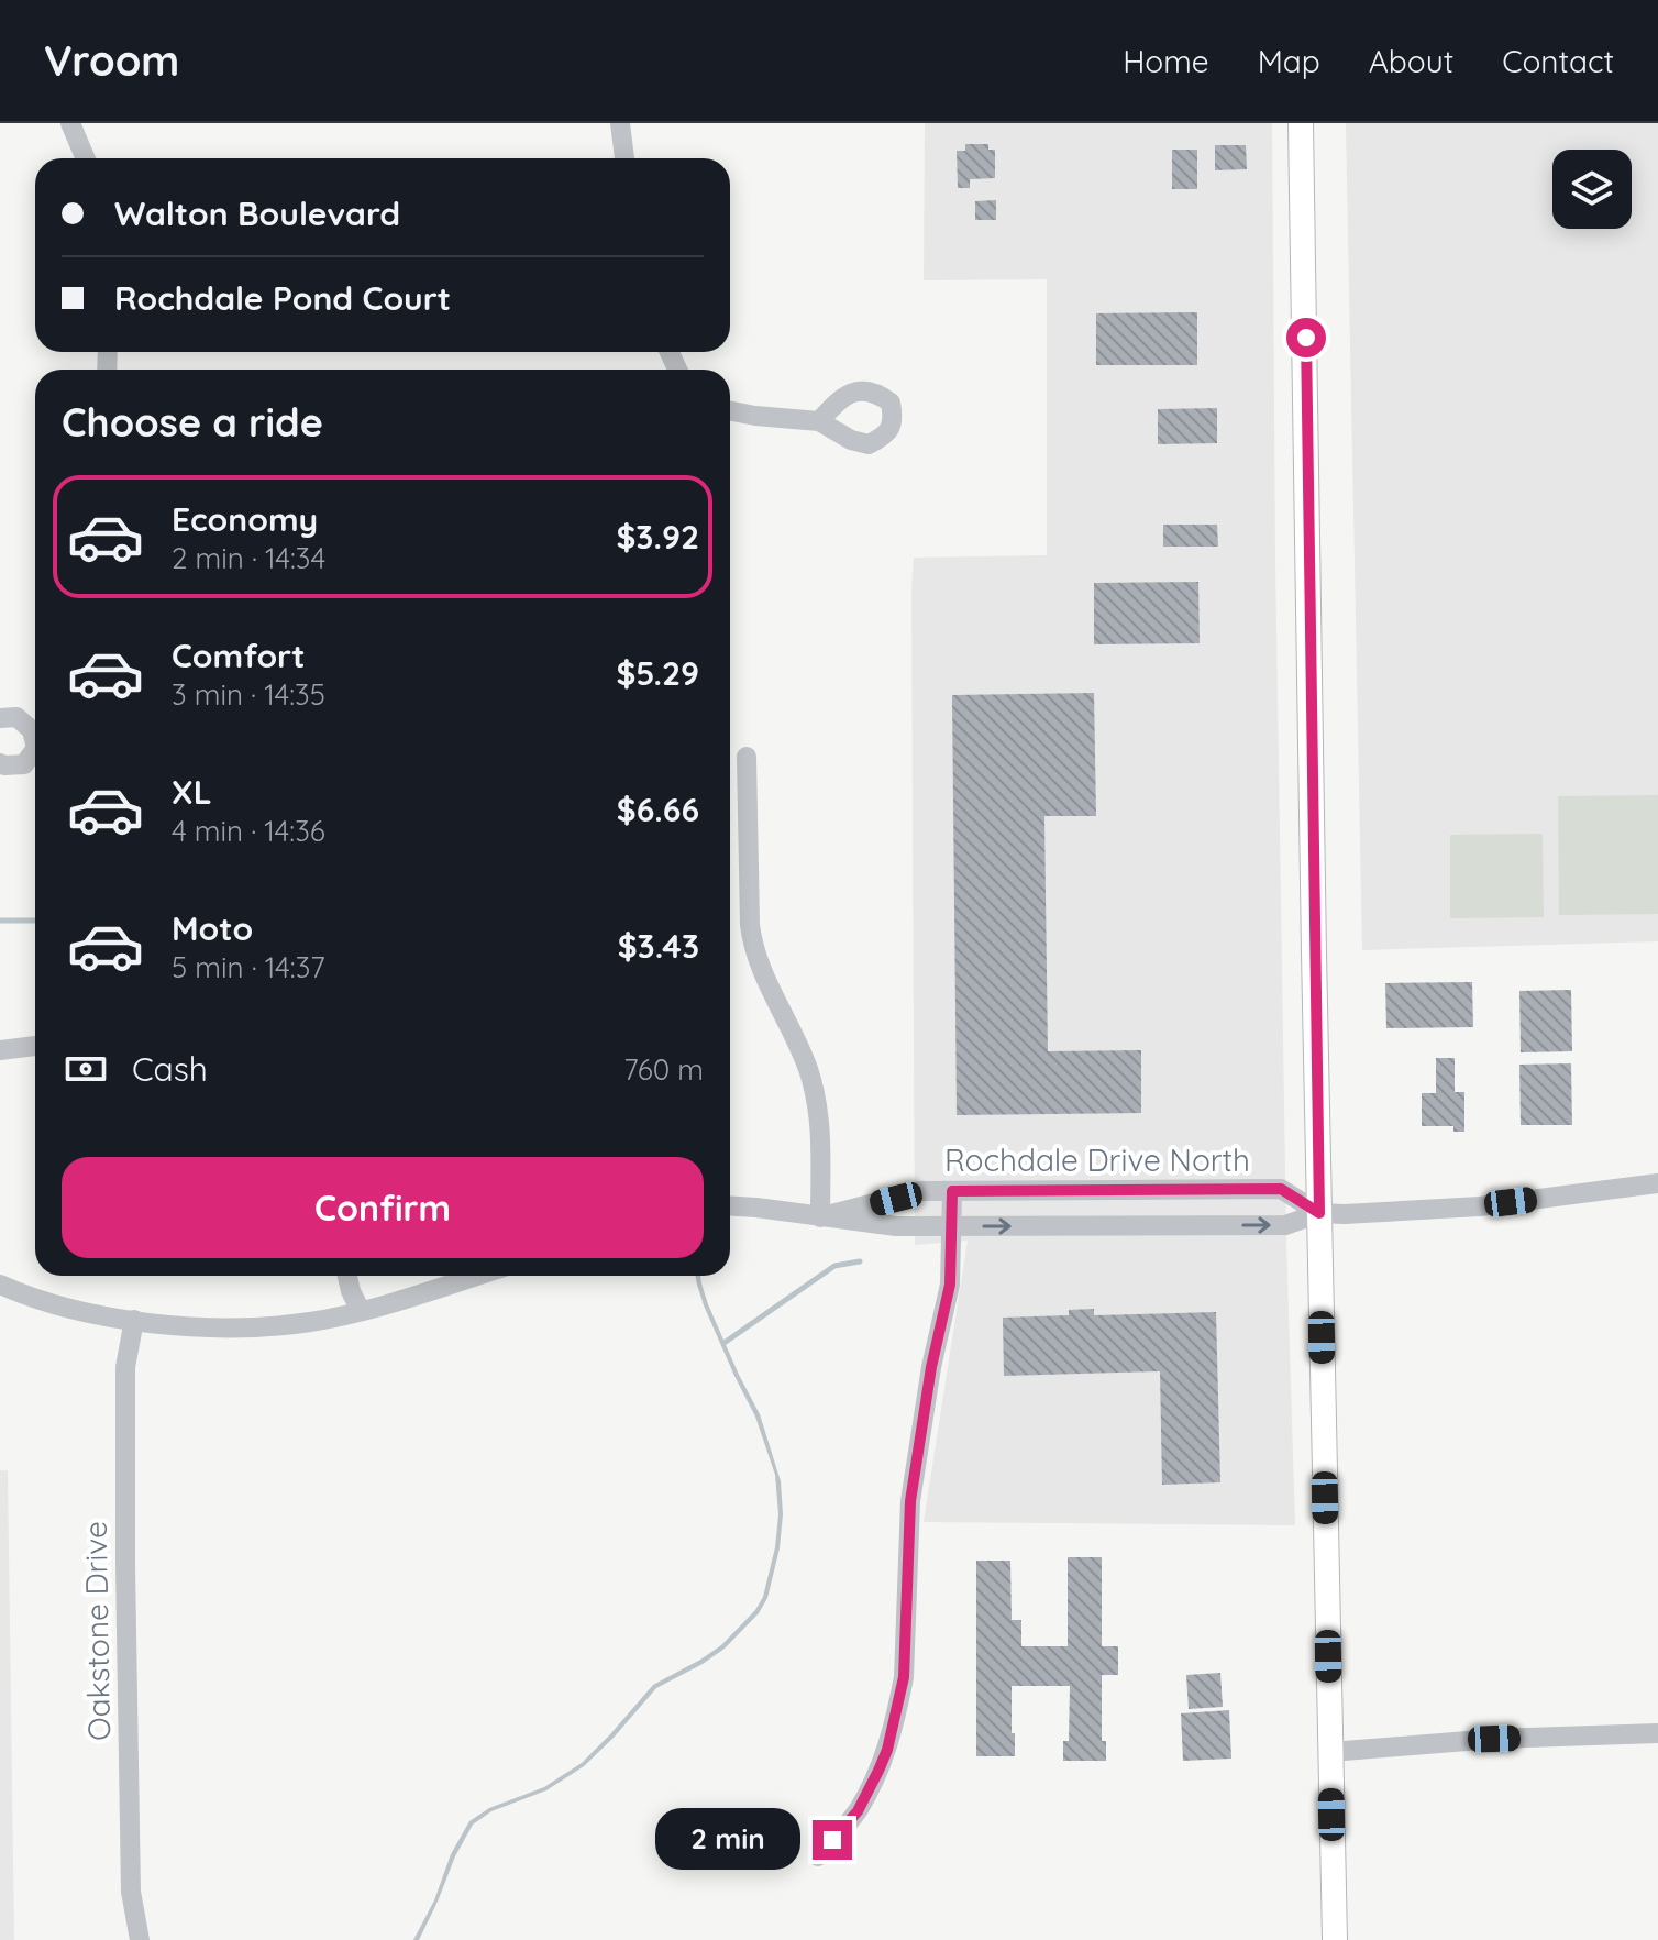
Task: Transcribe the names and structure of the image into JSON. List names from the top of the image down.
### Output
{
  "streets": {
    "street": ["Rochdale Drive North", "Oakstone Drive"]
  },
  "page": {
    "header": "Vroom",
    "nav": [
      "Home",
      "Map",
      "About",
      "Contact"
    ],
    "banner": ["Walton Boulevard", "Rochdale Pond Court"],
    "heading": "Choose a ride",
    "list": [
      {
        "name": "Economy",
        "note": "2 min · 14:34",
        "value": "$3.92"
      },
      {
        "name": "Comfort",
        "note": "3 min · 14:35",
        "value": "$5.29"
      },
      {
        "name": "XL",
        "note": "4 min · 14:36",
        "value": "$6.66"
      },
      {
        "name": "Moto",
        "note": "5 min · 14:37",
        "value": "$3.43"
      }
    ],
    "pay": ["Cash", "760 m"],
    "buttons": "Confirm",
    "bubble": "2 min"
  }
}
